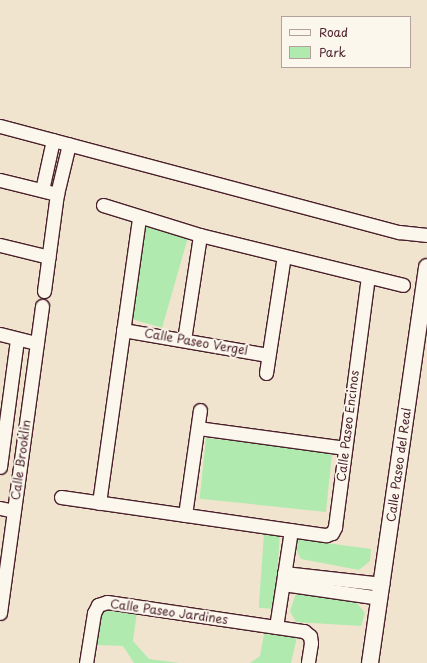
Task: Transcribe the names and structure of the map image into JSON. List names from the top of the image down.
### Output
{
  "streets": {
    "street": [
      "Calle Paseo Vergel",
      "Calle Paseo Encinos",
      "Calle Brooklin",
      "Calle Paseo del Real",
      "Calle Paseo Jardines"
    ]
  },
  "legend": ["Road", "Park"]
}
